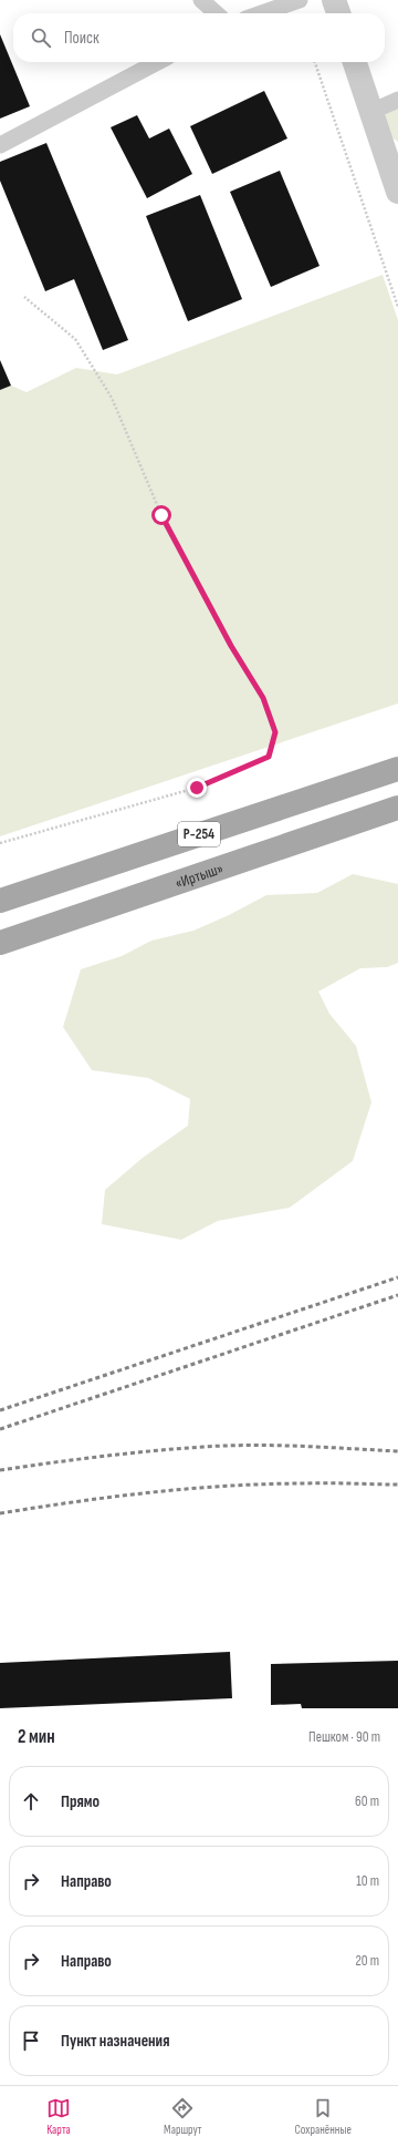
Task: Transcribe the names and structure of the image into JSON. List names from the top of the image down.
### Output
{
  "streets": {
    "main road": ["Р-254", "«Иртыш»"]
  },
  "page": {
    "search": "Поиск",
    "heading": ["2 мин", "Пешком · 90 m"],
    "list": [
      ["Прямо", "60 m"],
      ["Направо", "10 m"],
      ["Направо", "20 m"],
      "Пункт назначения"
    ],
    "nav": ["Карта", "Маршрут", "Сохранённые"]
  }
}
